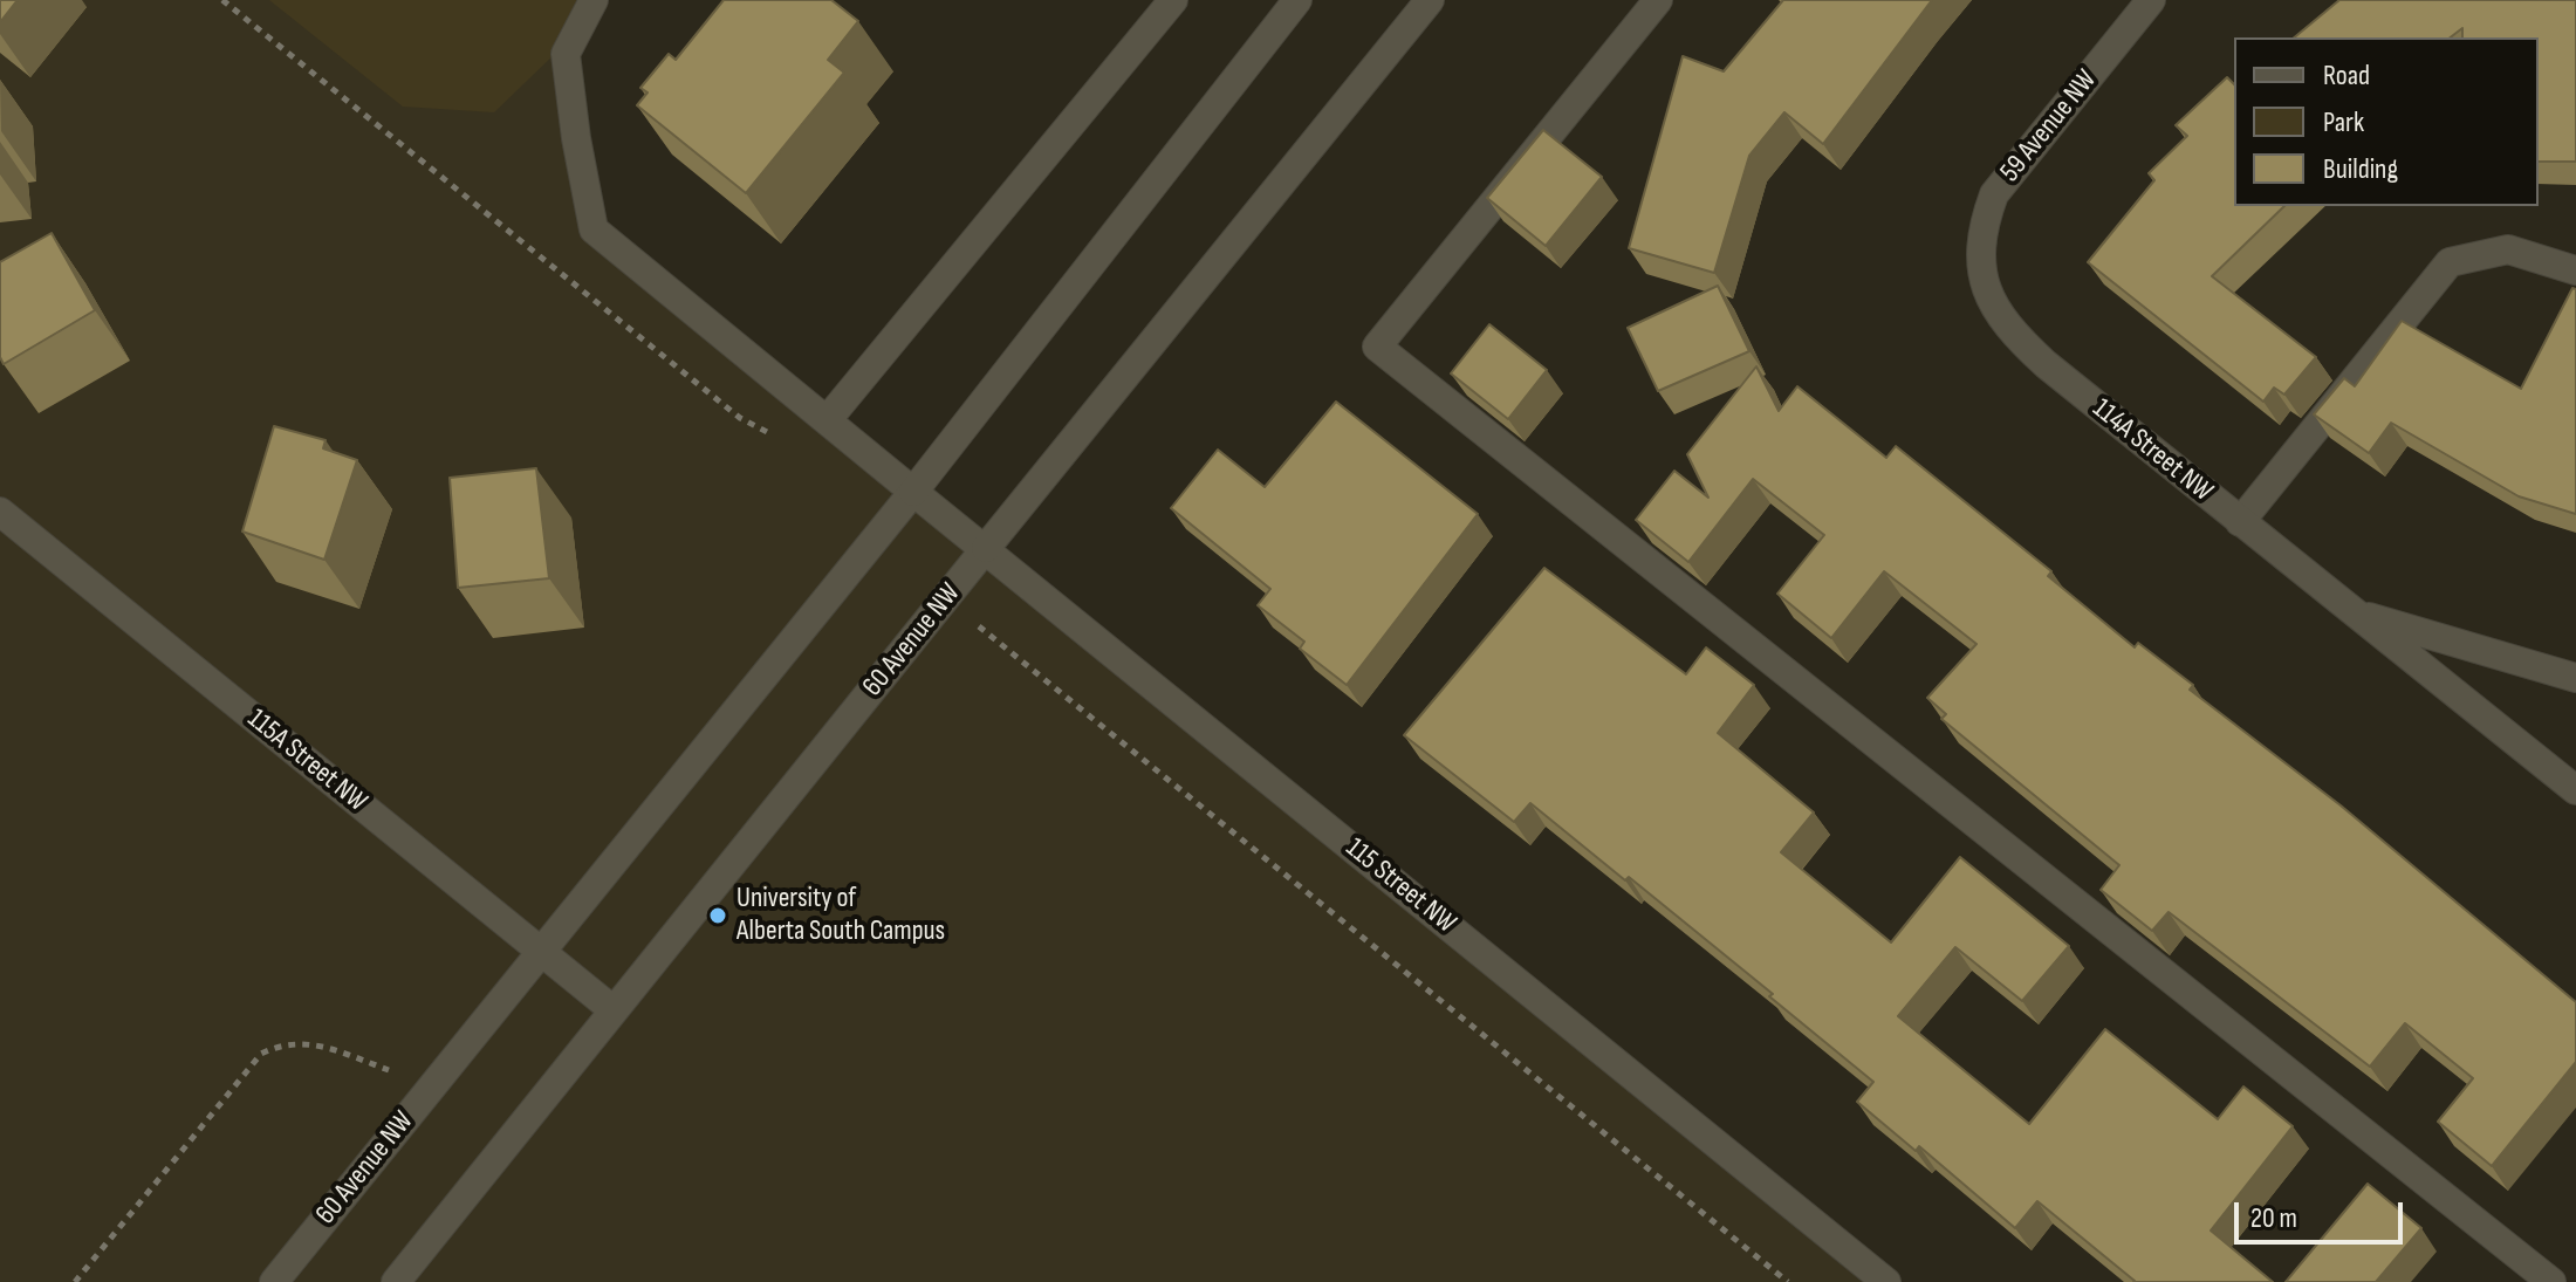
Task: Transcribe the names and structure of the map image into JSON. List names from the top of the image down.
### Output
{
  "streets": {
    "street": [
      "59 Avenue NW",
      "114A Street NW",
      "60 Avenue NW",
      "115A Street NW",
      "115 Street NW"
    ]
  },
  "crossings": [
    ["59 Avenue NW", "114A Street NW"],
    ["60 Avenue NW", "115A Street NW"],
    ["60 Avenue NW", "115 Street NW"]
  ],
  "places": ["University of Alberta South Campus"],
  "legend": ["Road", "Park", "Building"],
  "scale_bar": "20 m"
}
